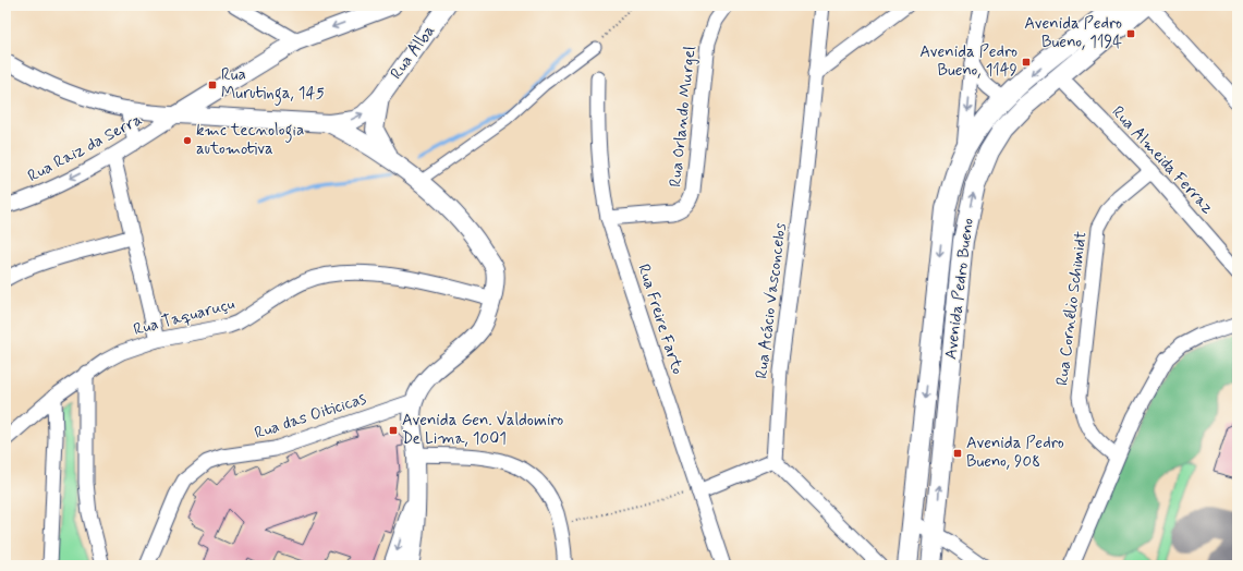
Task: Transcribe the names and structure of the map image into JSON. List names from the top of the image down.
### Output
{
  "streets": {
    "main road": ["Avenida Pedro Bueno"],
    "street": [
      "Rua Alba",
      "Rua Orlando Murgel",
      "Rua Raiz da Serra",
      "Rua Almeida Ferraz",
      "Rua Acácio Vasconcelos",
      "Rua Cornélio Schimidt",
      "Rua Taquaruçu",
      "Rua Freire Farto",
      "Rua das Oiticicas"
    ]
  },
  "crossings": [
    ["Rua Orlando Murgel", "Rua Freire Farto"],
    ["Rua Almeida Ferraz", "Avenida Pedro Bueno"],
    ["Rua Almeida Ferraz", "Rua Cornélio Schimidt"]
  ],
  "places": {
    "transit": [
      "Avenida Pedro Bueno, 1194",
      "Avenida Pedro Bueno, 1149",
      "Rua Murutinga, 145",
      "Avenida Gen. Valdomiro De Lima, 1001",
      "Avenida Pedro Bueno, 908"
    ],
    "other": ["kmc tecnologia automotiva"]
  }
}
